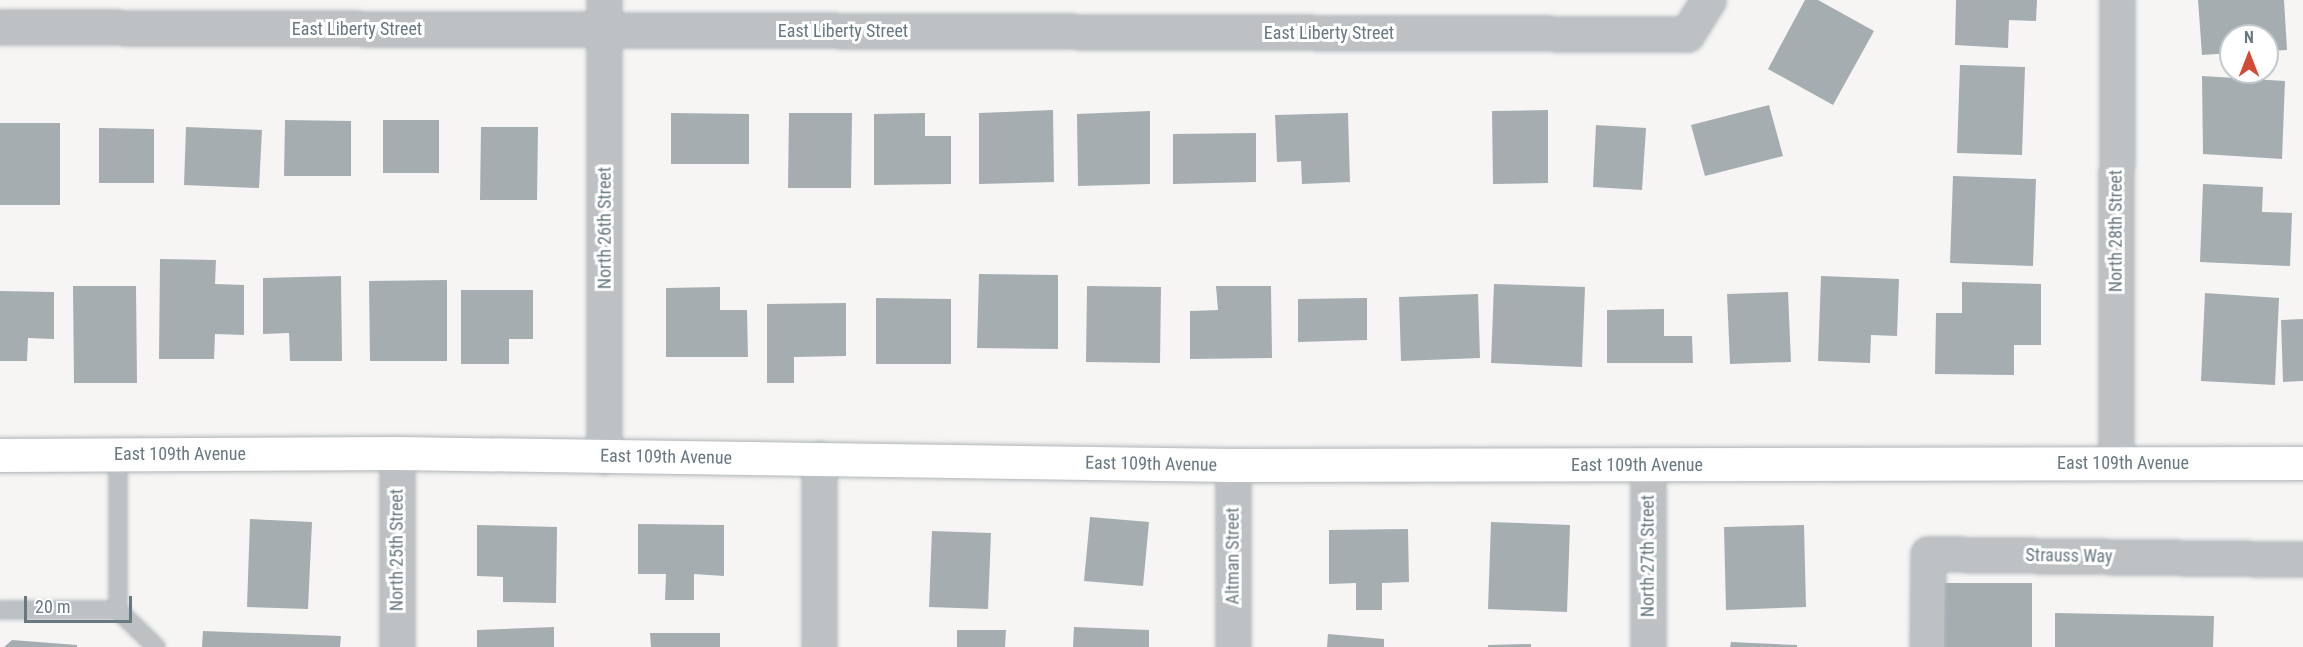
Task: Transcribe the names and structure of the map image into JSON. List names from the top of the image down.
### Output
{
  "streets": {
    "street": [
      "East Liberty Street",
      "North 26th Street",
      "North 28th Street",
      "East 109th Avenue",
      "North 25th Street",
      "Altman Street",
      "North 27th Street",
      "Strauss Way"
    ]
  },
  "crossings": [
    ["East Liberty Street", "North 26th Street"],
    ["North 26th Street", "East 109th Avenue"],
    ["North 28th Street", "East 109th Avenue"],
    ["East 109th Avenue", "North 25th Street"],
    ["East 109th Avenue", "Altman Street"],
    ["East 109th Avenue", "North 27th Street"]
  ],
  "scale_bar": "20 m",
  "north": "top"
}
